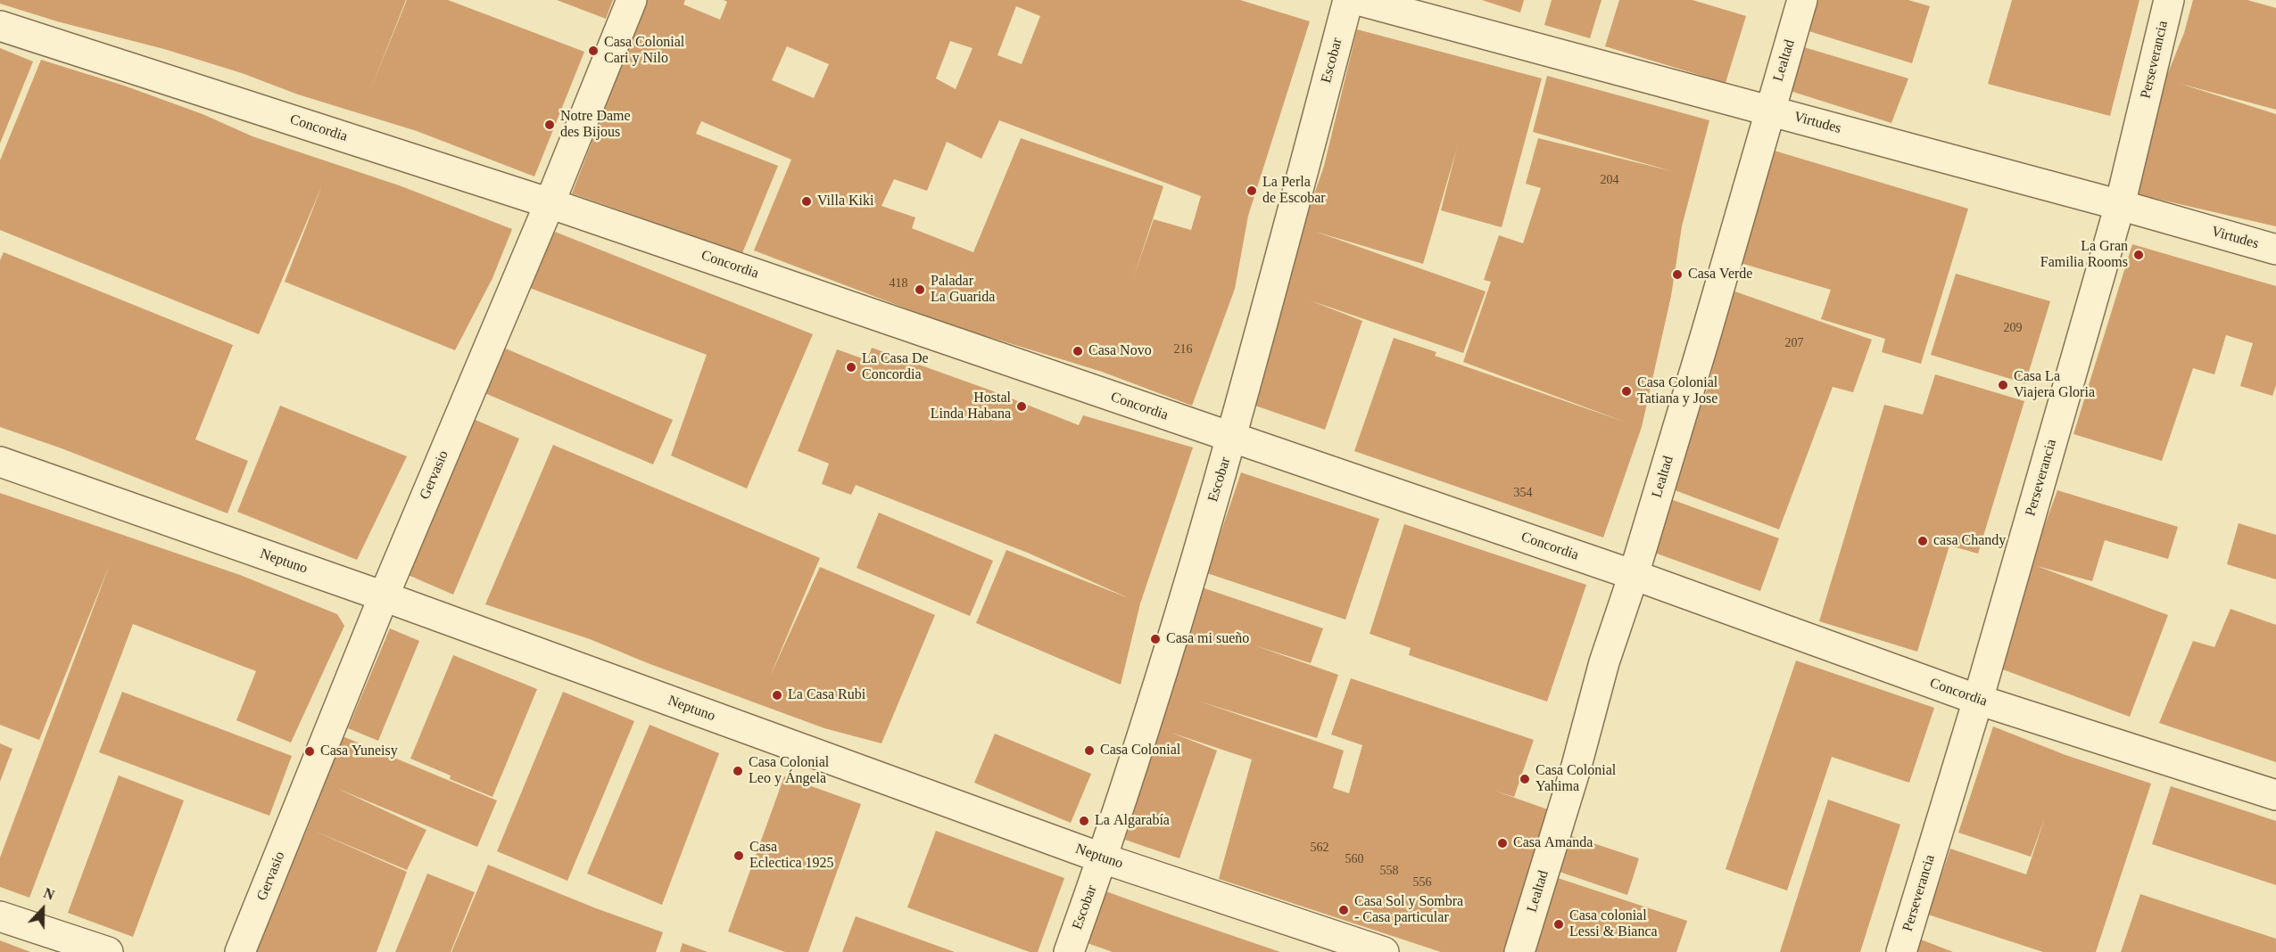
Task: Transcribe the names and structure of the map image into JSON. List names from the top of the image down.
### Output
{
  "streets": {
    "street": [
      "Perseverancia",
      "Escobar",
      "Lealtad",
      "Virtudes",
      "Concordia",
      "Gervasio",
      "Neptuno"
    ]
  },
  "crossings": [
    ["Perseverancia", "Virtudes"],
    ["Perseverancia", "Concordia"],
    ["Escobar", "Concordia"],
    ["Escobar", "Neptuno"],
    ["Lealtad", "Virtudes"],
    ["Lealtad", "Concordia"],
    ["Concordia", "Gervasio"],
    ["Gervasio", "Neptuno"]
  ],
  "places": [
    "Casa Colonial Cari y Nilo",
    "Notre Dame des Bijous",
    "La Perla de Escobar",
    "Villa Kiki",
    "La Gran Familia Rooms",
    "Casa Verde",
    "Paladar La Guarida",
    "Casa Novo",
    "La Casa De Concordia",
    "Casa La Viajera Gloria",
    "Casa Colonial Tatiana y Jose",
    "Hostal Linda Habana",
    "casa Chandy",
    "Casa mi sueño",
    "La Casa Rubi",
    "Casa Colonial",
    "Casa Yuneisy",
    "Casa Colonial Leo y Ángela",
    "Casa Colonial Yahima",
    "La Algarabía",
    "Casa Amanda",
    "Casa Eclectica 1925",
    "Casa Sol y Sombra - Casa particular",
    "Casa colonial Lessi & Bianca"
  ],
  "house_numbers": [
    "204",
    "418",
    "209",
    "207",
    "216",
    "354",
    "562",
    "560",
    "558",
    "556"
  ],
  "north": "top"
}
